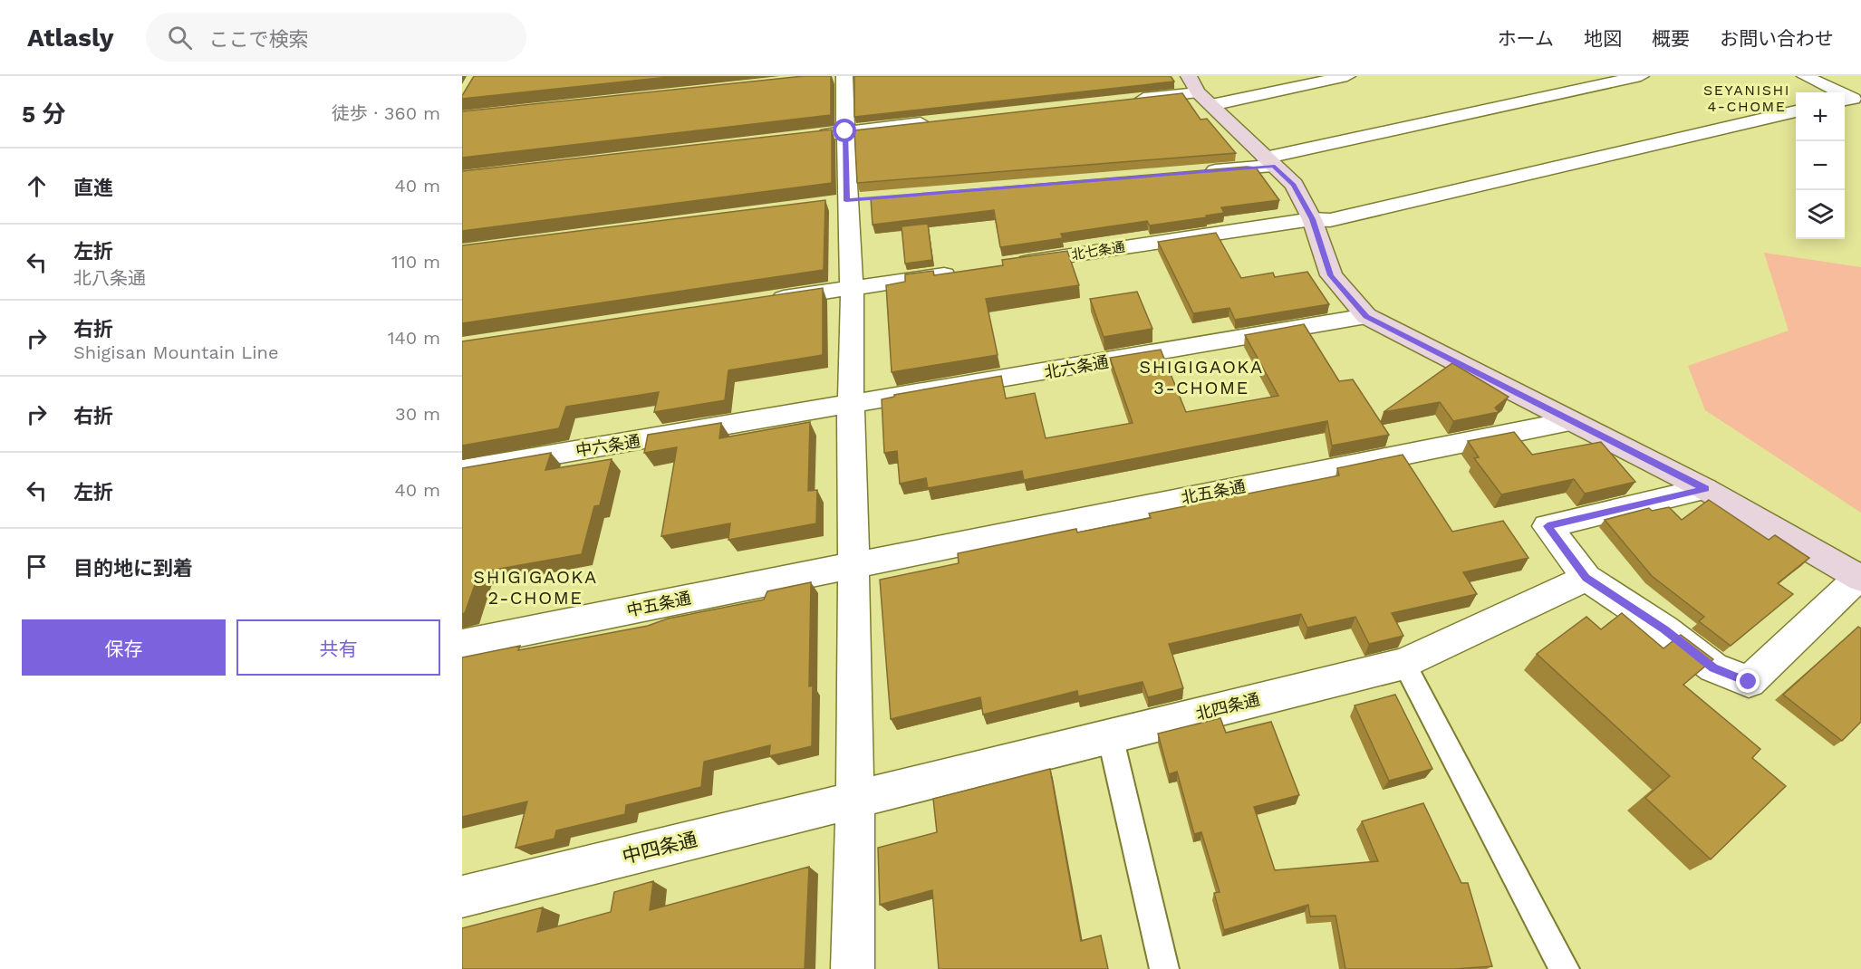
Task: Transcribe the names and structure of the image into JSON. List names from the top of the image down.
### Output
{
  "streets": {
    "street": [
      "北七条通",
      "北六条通",
      "中六条通",
      "北五条通",
      "中五条通",
      "北四条通",
      "中四条通"
    ]
  },
  "crossings": [
    ["北六条通", "中六条通"],
    ["北五条通", "中五条通"],
    ["北四条通", "中四条通"]
  ],
  "districts": ["SEYANISHI 4-CHOME", "SHIGIGAOKA 3-CHOME", "SHIGIGAOKA 2-CHOME"],
  "page": {
    "header": "Atlasly",
    "search": "ここで検索",
    "nav": [
      "ホーム",
      "地図",
      "概要",
      "お問い合わせ"
    ],
    "heading": ["5 分", "徒歩 · 360 m"],
    "map_buttons": ["+", "−"],
    "list": [
      ["直進", "40 m"],
      ["左折", "北八条通", "110 m"],
      ["右折", "Shigisan Mountain Line", "140 m"],
      ["右折", "30 m"],
      ["左折", "40 m"],
      "目的地に到着"
    ],
    "buttons": ["保存", "共有"]
  }
}
